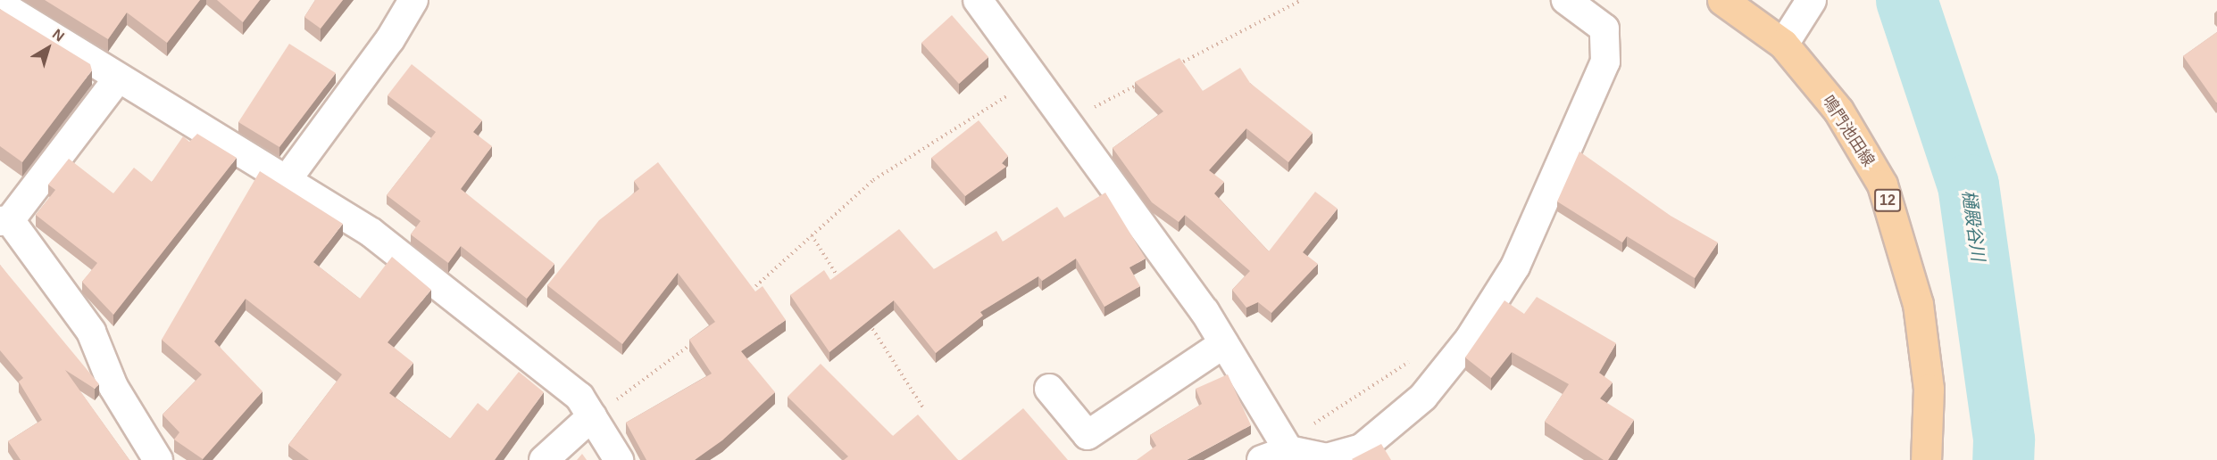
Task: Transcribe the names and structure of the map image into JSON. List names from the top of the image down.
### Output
{
  "streets": {
    "main road": ["鳴門池田線", "12"]
  },
  "water": ["樋殿谷川"],
  "north": "top right"
}
